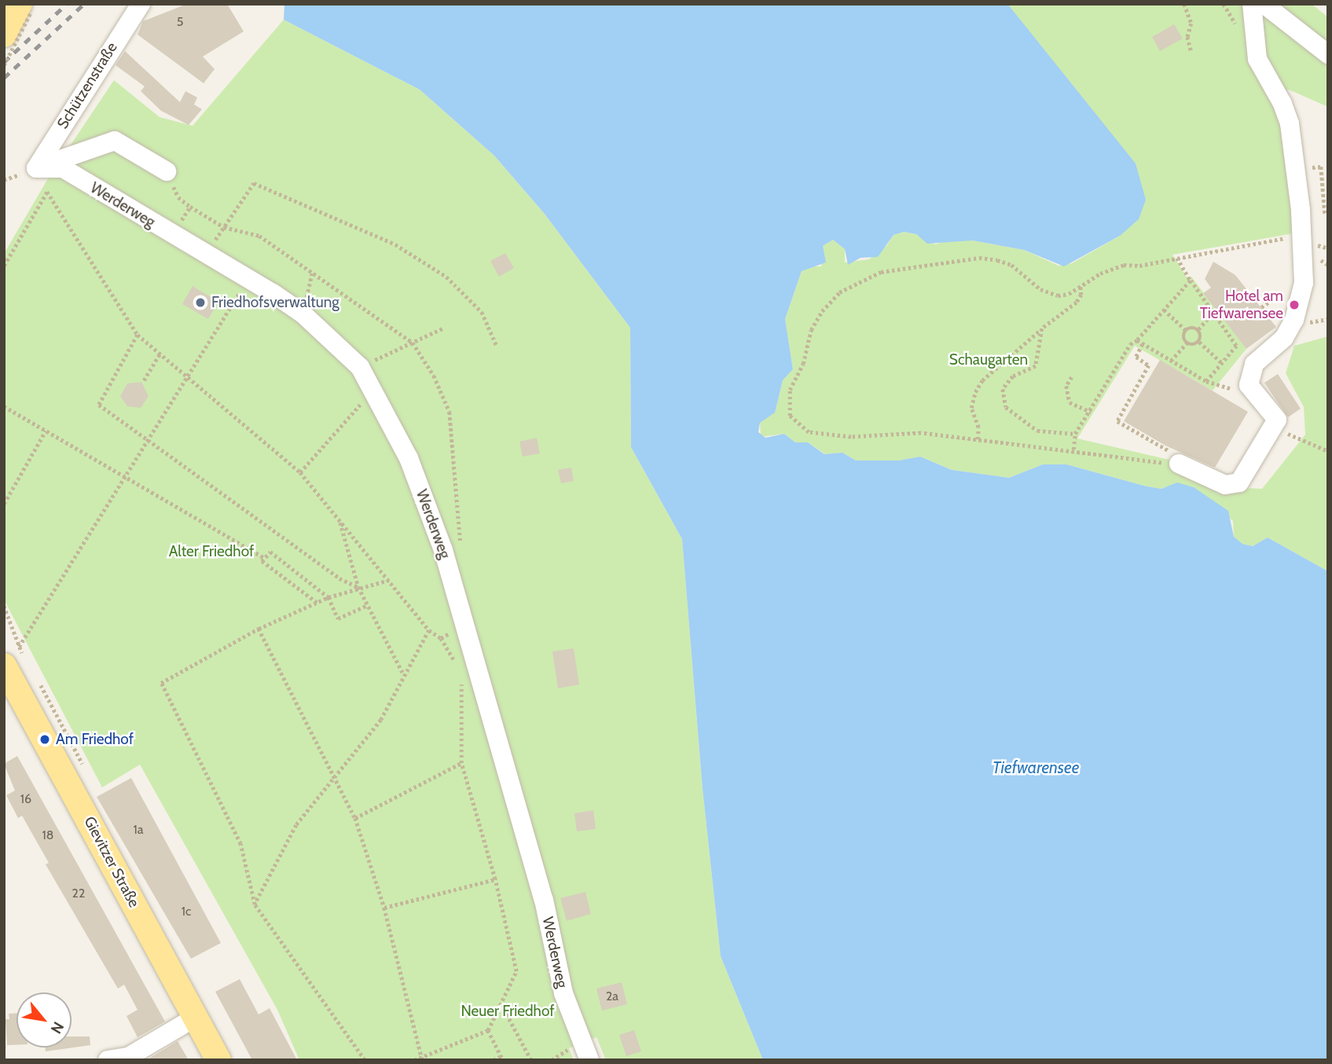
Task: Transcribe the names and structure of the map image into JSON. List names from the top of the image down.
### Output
{
  "streets": {
    "main road": ["Gievitzer Straße"],
    "street": ["Schützenstraße", "Werderweg"]
  },
  "crossings": [
    ["Schützenstraße", "Werderweg"]
  ],
  "water": ["Tiefwarensee"],
  "parks": ["Schaugarten", "Alter Friedhof", "Neuer Friedhof"],
  "places": ["Friedhofsverwaltung", "Hotel am Tiefwarensee", "Am Friedhof"],
  "house_numbers": [
    "5",
    "16",
    "1a",
    "18",
    "22",
    "1c",
    "2a"
  ],
  "north": "bottom right"
}
